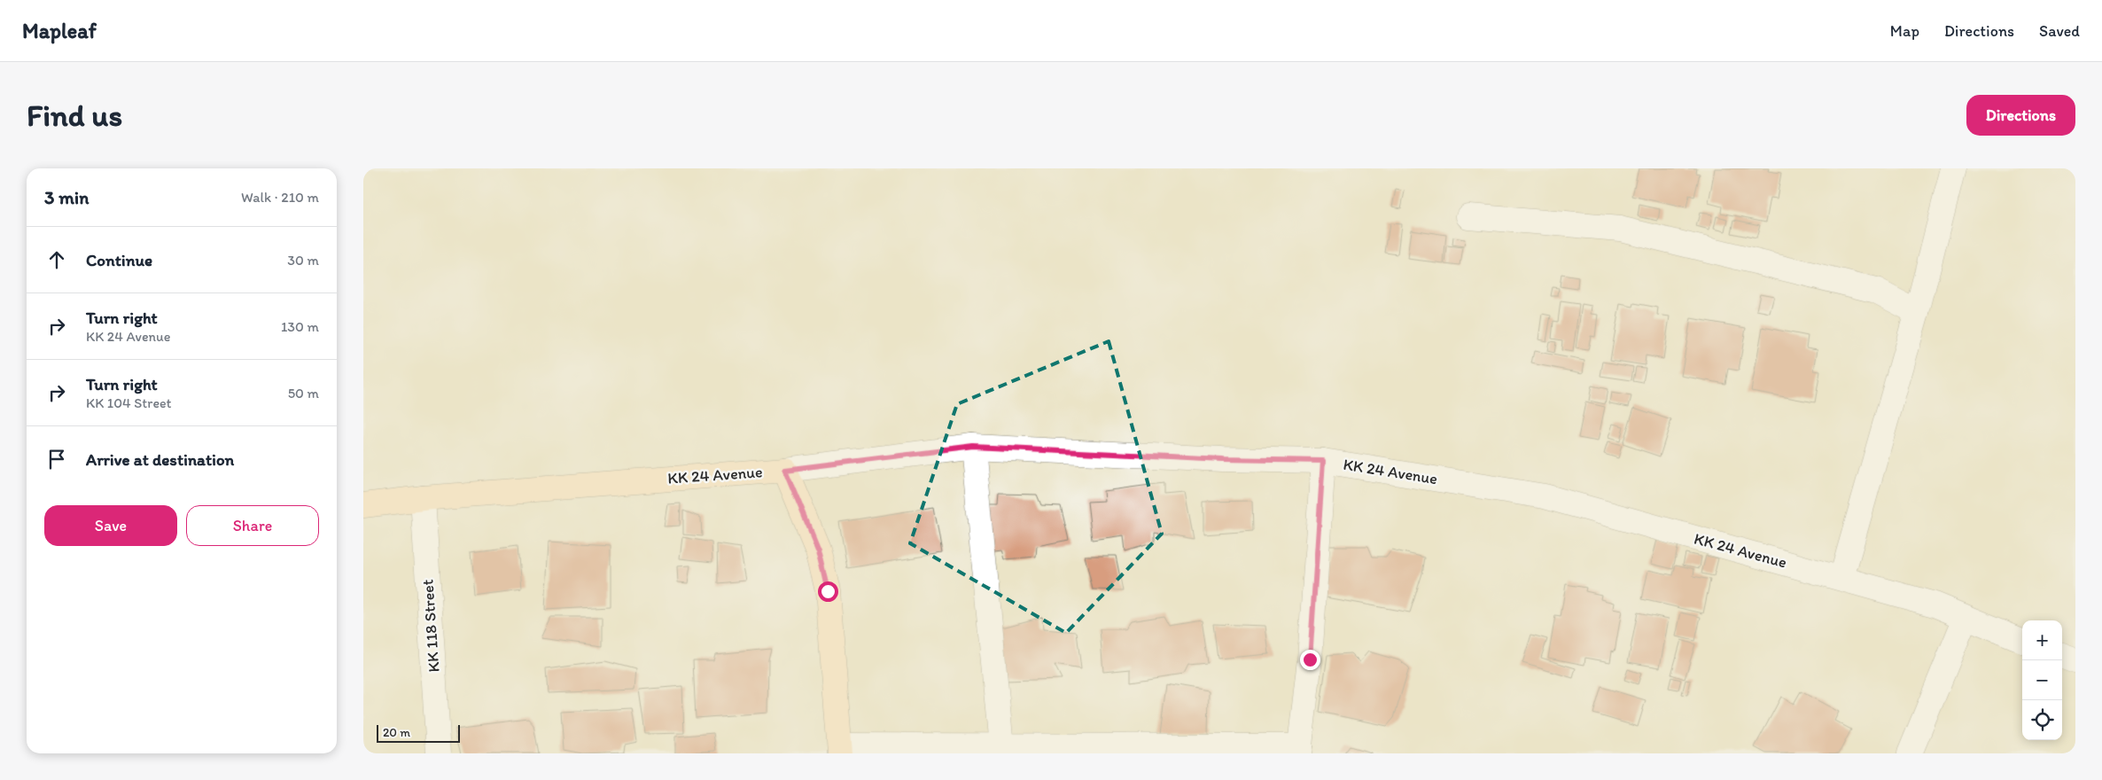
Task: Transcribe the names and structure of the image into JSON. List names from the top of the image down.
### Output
{
  "streets": {
    "street": ["KK 24 Avenue", "KK 118 Street"]
  },
  "crossings": [
    ["KK 24 Avenue", "KK 118 Street"]
  ],
  "scale_bar": "20 m",
  "page": {
    "header": "Mapleaf",
    "nav": ["Map", "Directions", "Saved"],
    "buttons": [
      "Directions",
      ["Save", "Share"]
    ],
    "title": "Find us",
    "heading": ["3 min", "Walk · 210 m"],
    "list": [
      ["Continue", "30 m"],
      ["Turn right", "KK 24 Avenue", "130 m"],
      ["Turn right", "KK 104 Street", "50 m"],
      "Arrive at destination"
    ],
    "map_buttons": ["+", "−"],
    "scale": "20 m"
  }
}
